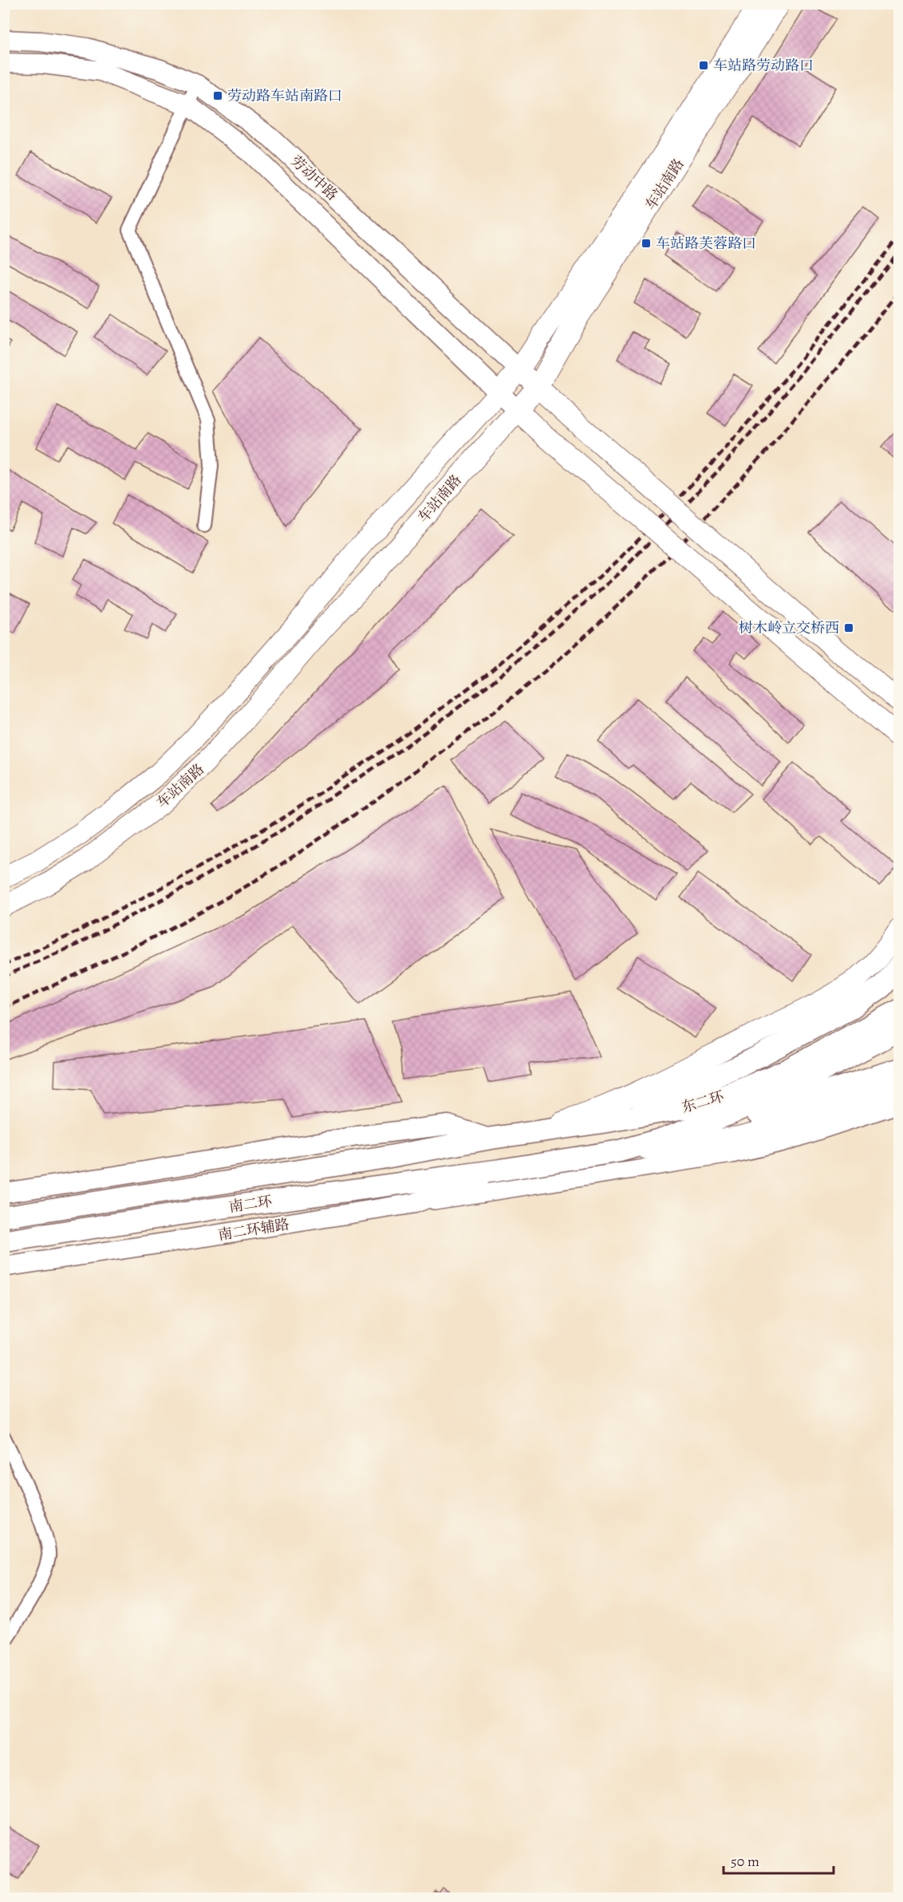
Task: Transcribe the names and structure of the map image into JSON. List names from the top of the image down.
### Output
{
  "streets": {
    "highway": ["东二环", "南二环"],
    "main road": ["劳动中路", "车站南路", "南二环辅路"]
  },
  "crossings": [
    ["劳动中路", "车站南路"],
    ["东二环", "南二环"],
    ["东二环", "南二环辅路"],
    ["南二环", "南二环辅路"]
  ],
  "places": {
    "transit": [
      "车站路劳动路口",
      "劳动路车站南路口",
      "车站路芙蓉路口",
      "树木岭立交桥西"
    ]
  },
  "scale_bar": "50 m"
}
